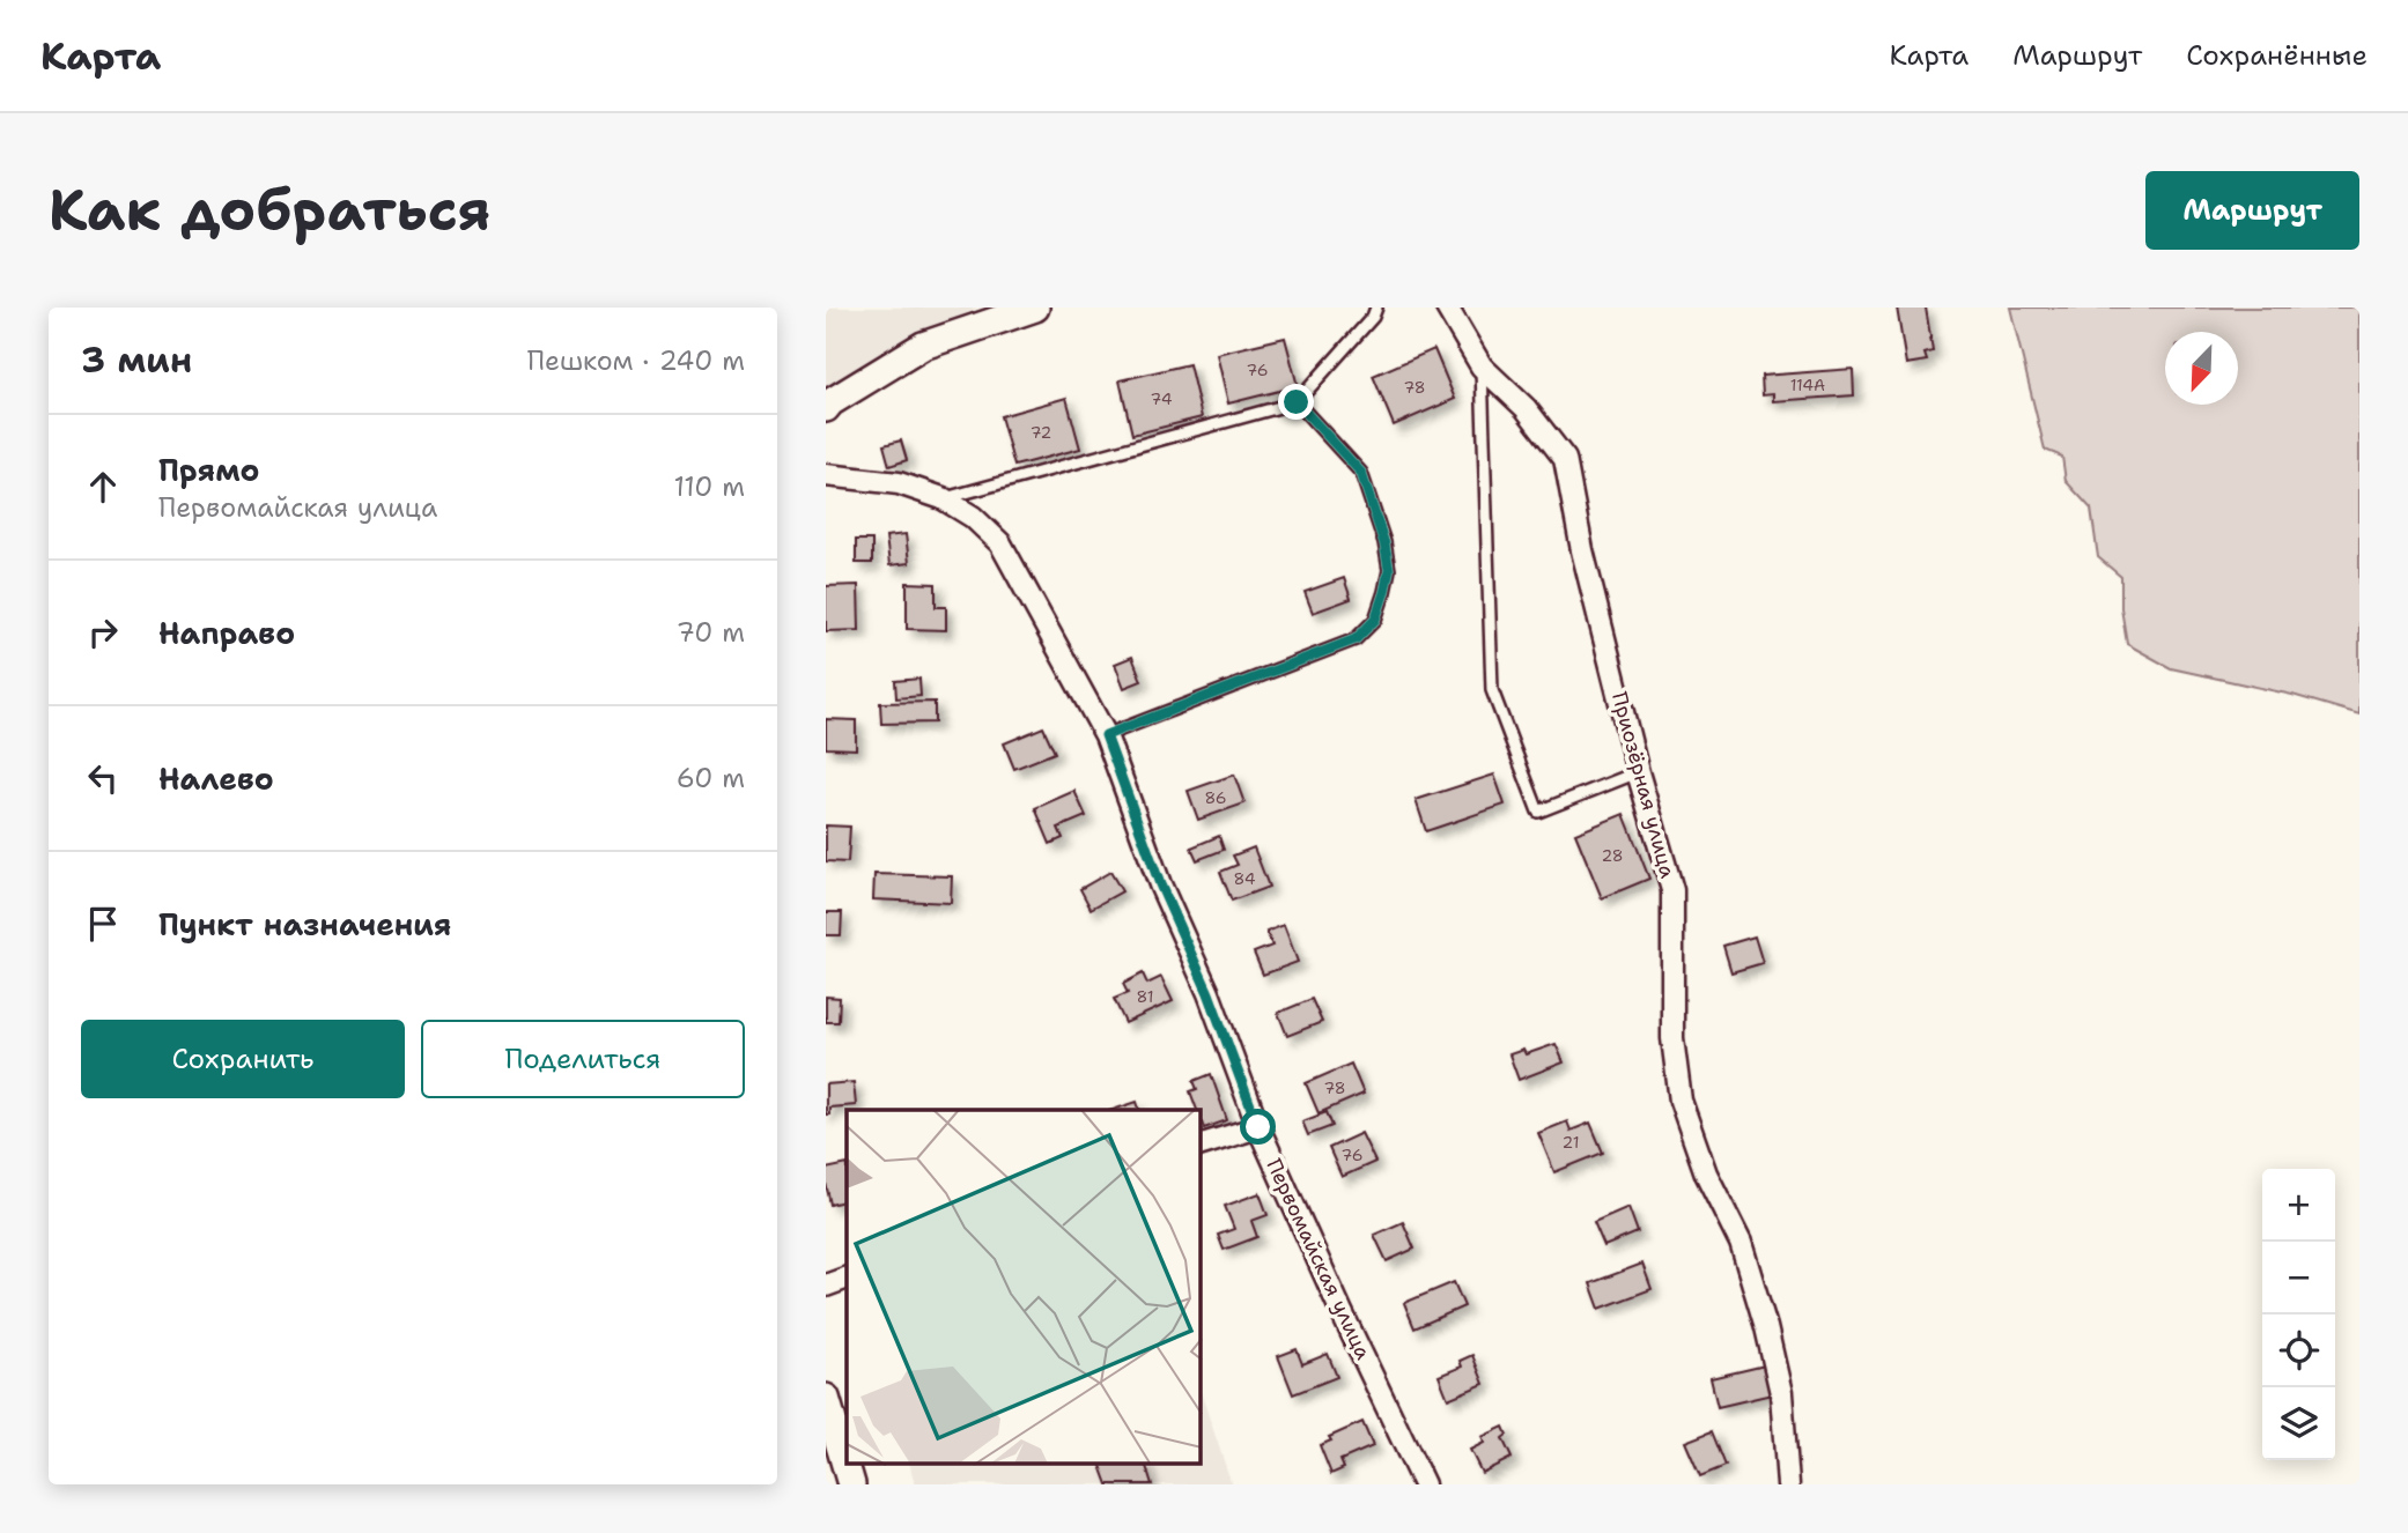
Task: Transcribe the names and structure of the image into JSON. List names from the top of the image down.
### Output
{
  "streets": {
    "street": ["Приозёрная улица", "Первомайская улица"]
  },
  "house_numbers": [
    "76",
    "114А",
    "78",
    "74",
    "72",
    "86",
    "28",
    "84",
    "81",
    "78",
    "21",
    "76"
  ],
  "north": "bottom left",
  "page": {
    "header": "Карта",
    "nav": ["Карта", "Маршрут", "Сохранённые"],
    "buttons": [
      "Маршрут",
      ["Сохранить", "Поделиться"]
    ],
    "title": "Как добраться",
    "heading": ["3 мин", "Пешком · 240 m"],
    "list": [
      ["Прямо", "Первомайская улица", "110 m"],
      ["Направо", "70 m"],
      ["Налево", "60 m"],
      "Пункт назначения"
    ],
    "map_buttons": ["+", "−"]
  }
}
